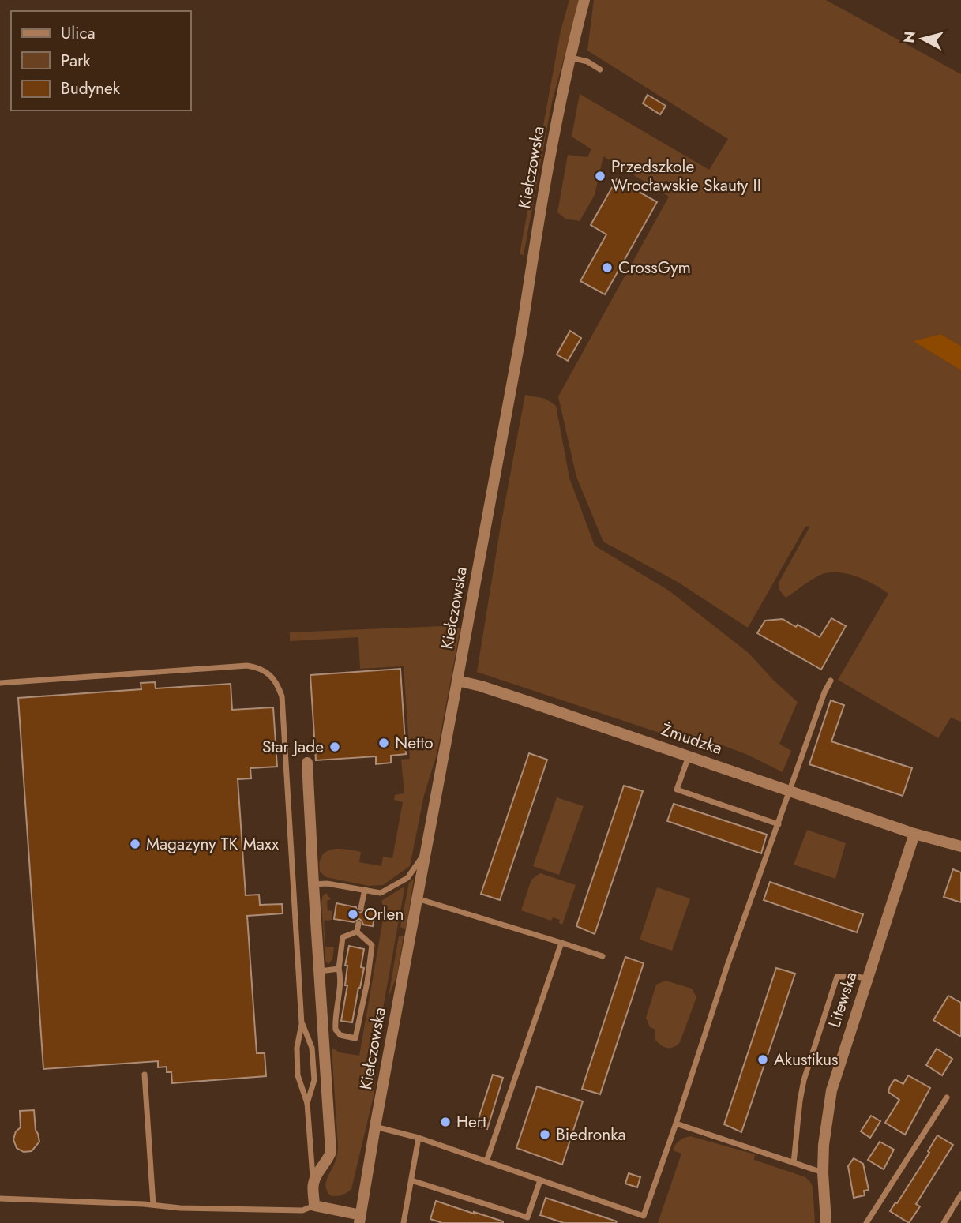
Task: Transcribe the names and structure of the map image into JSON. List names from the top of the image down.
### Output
{
  "streets": {
    "street": ["Kiełczowska", "Żmudzka", "Litewska"]
  },
  "crossings": [
    ["Kiełczowska", "Żmudzka"],
    ["Żmudzka", "Litewska"]
  ],
  "places": [
    "Przedszkole Wrocławskie Skauty II",
    "CrossGym",
    "Netto",
    "Star Jade",
    "Magazyny TK Maxx",
    "Orlen",
    "Akustikus",
    "Hert",
    "Biedronka"
  ],
  "legend": ["Ulica", "Park", "Budynek"],
  "north": "left"
}
